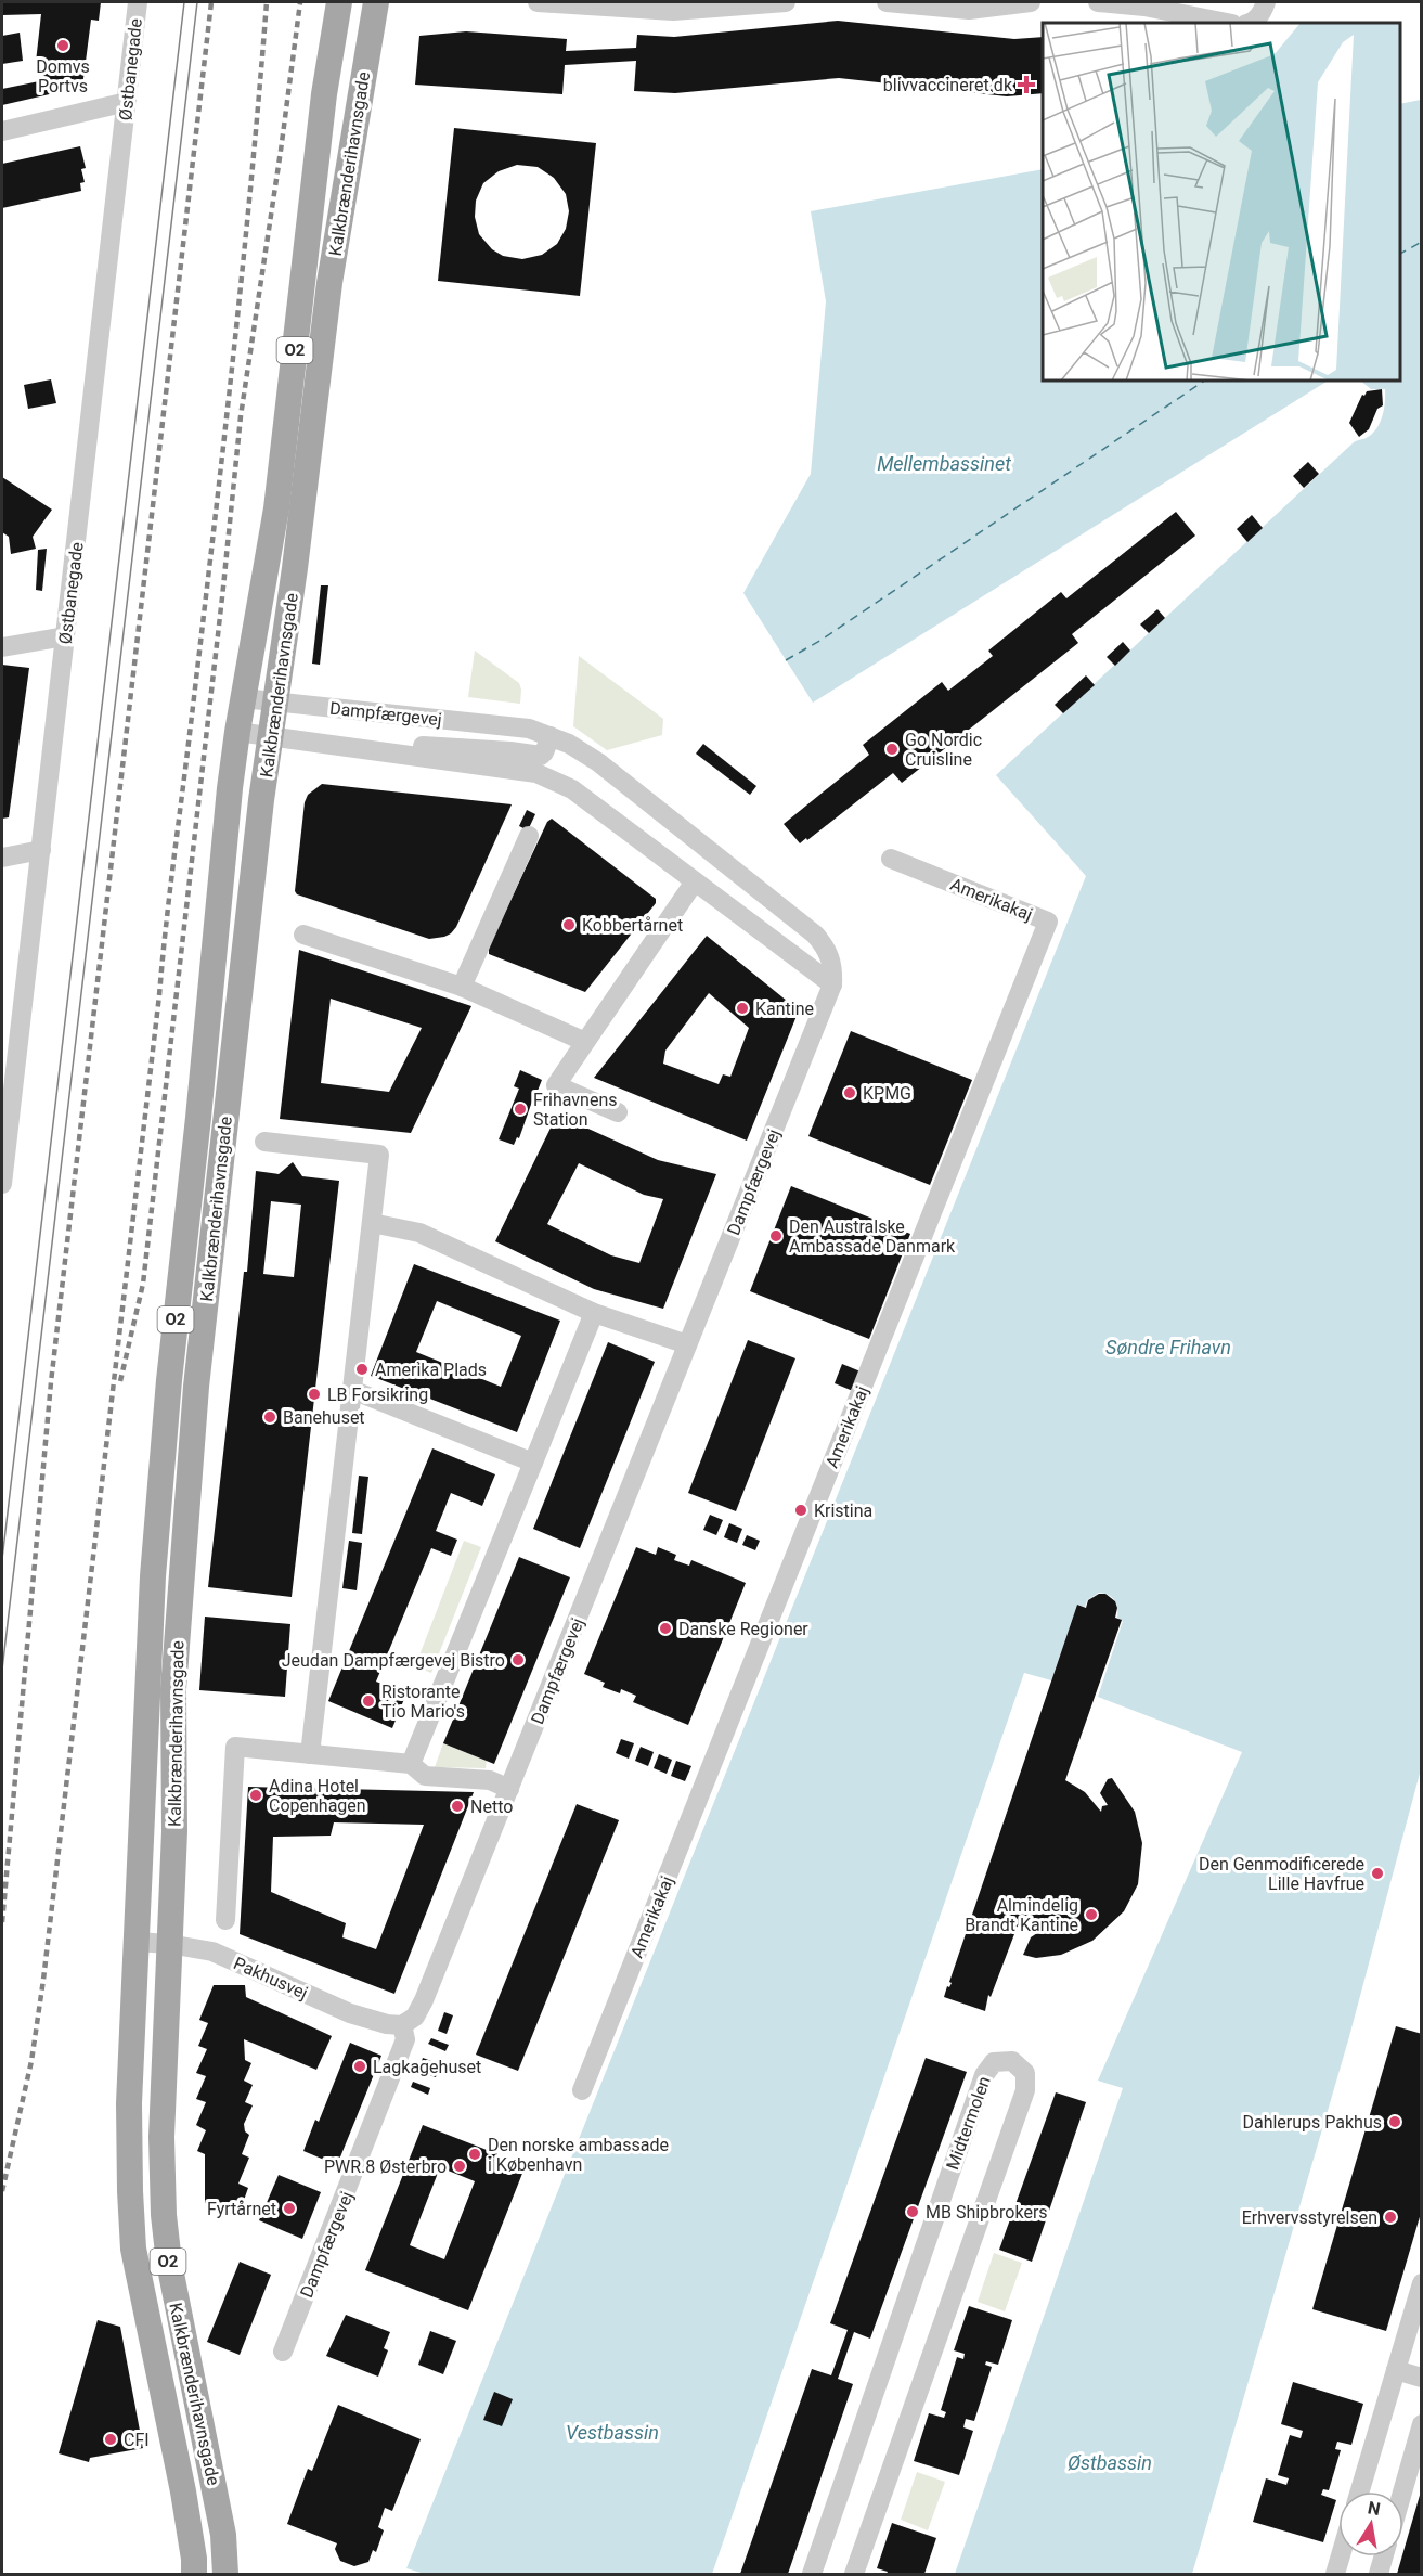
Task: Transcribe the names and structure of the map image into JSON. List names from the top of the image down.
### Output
{
  "streets": {
    "main road": ["Kalkbrænderihavnsgade", "O2"],
    "street": [
      "Østbanegade",
      "Dampfærgevej",
      "Amerikakaj",
      "Pakhusvej",
      "Midtermolen"
    ]
  },
  "crossings": [
    ["Kalkbrænderihavnsgade", "Dampfærgevej"],
    ["Kalkbrænderihavnsgade", "Pakhusvej"],
    ["Dampfærgevej", "Pakhusvej"]
  ],
  "water": [
    "Mellembassinet",
    "Søndre Frihavn",
    "Vestbassin",
    "Østbassin"
  ],
  "places": {
    "other": [
      "Domvs Portvs",
      "Go Nordic Cruisline",
      "Kobbertårnet",
      "Kantine",
      "KPMG",
      "Frihavnens Station",
      "Den Australske Ambassade Danmark",
      "Amerika Plads",
      "LB Forsikring",
      "Banehuset",
      "Kristina",
      "Danske Regioner",
      "Jeudan Dampfærgevej Bistro",
      "Ristorante Tio Mario's",
      "Adina Hotel Copenhagen",
      "Netto",
      "Den Genmodificerede Lille Havfrue",
      "Almindelig Brandt Kantine",
      "Lagkagehuset",
      "Dahlerups Pakhus",
      "Den norske ambassade i København",
      "PWR.8 Østerbro",
      "Fyrtårnet",
      "MB Shipbrokers",
      "Erhvervsstyrelsen",
      "CFI"
    ],
    "health": ["blivvaccineret.dk"]
  },
  "north": "top"
}
